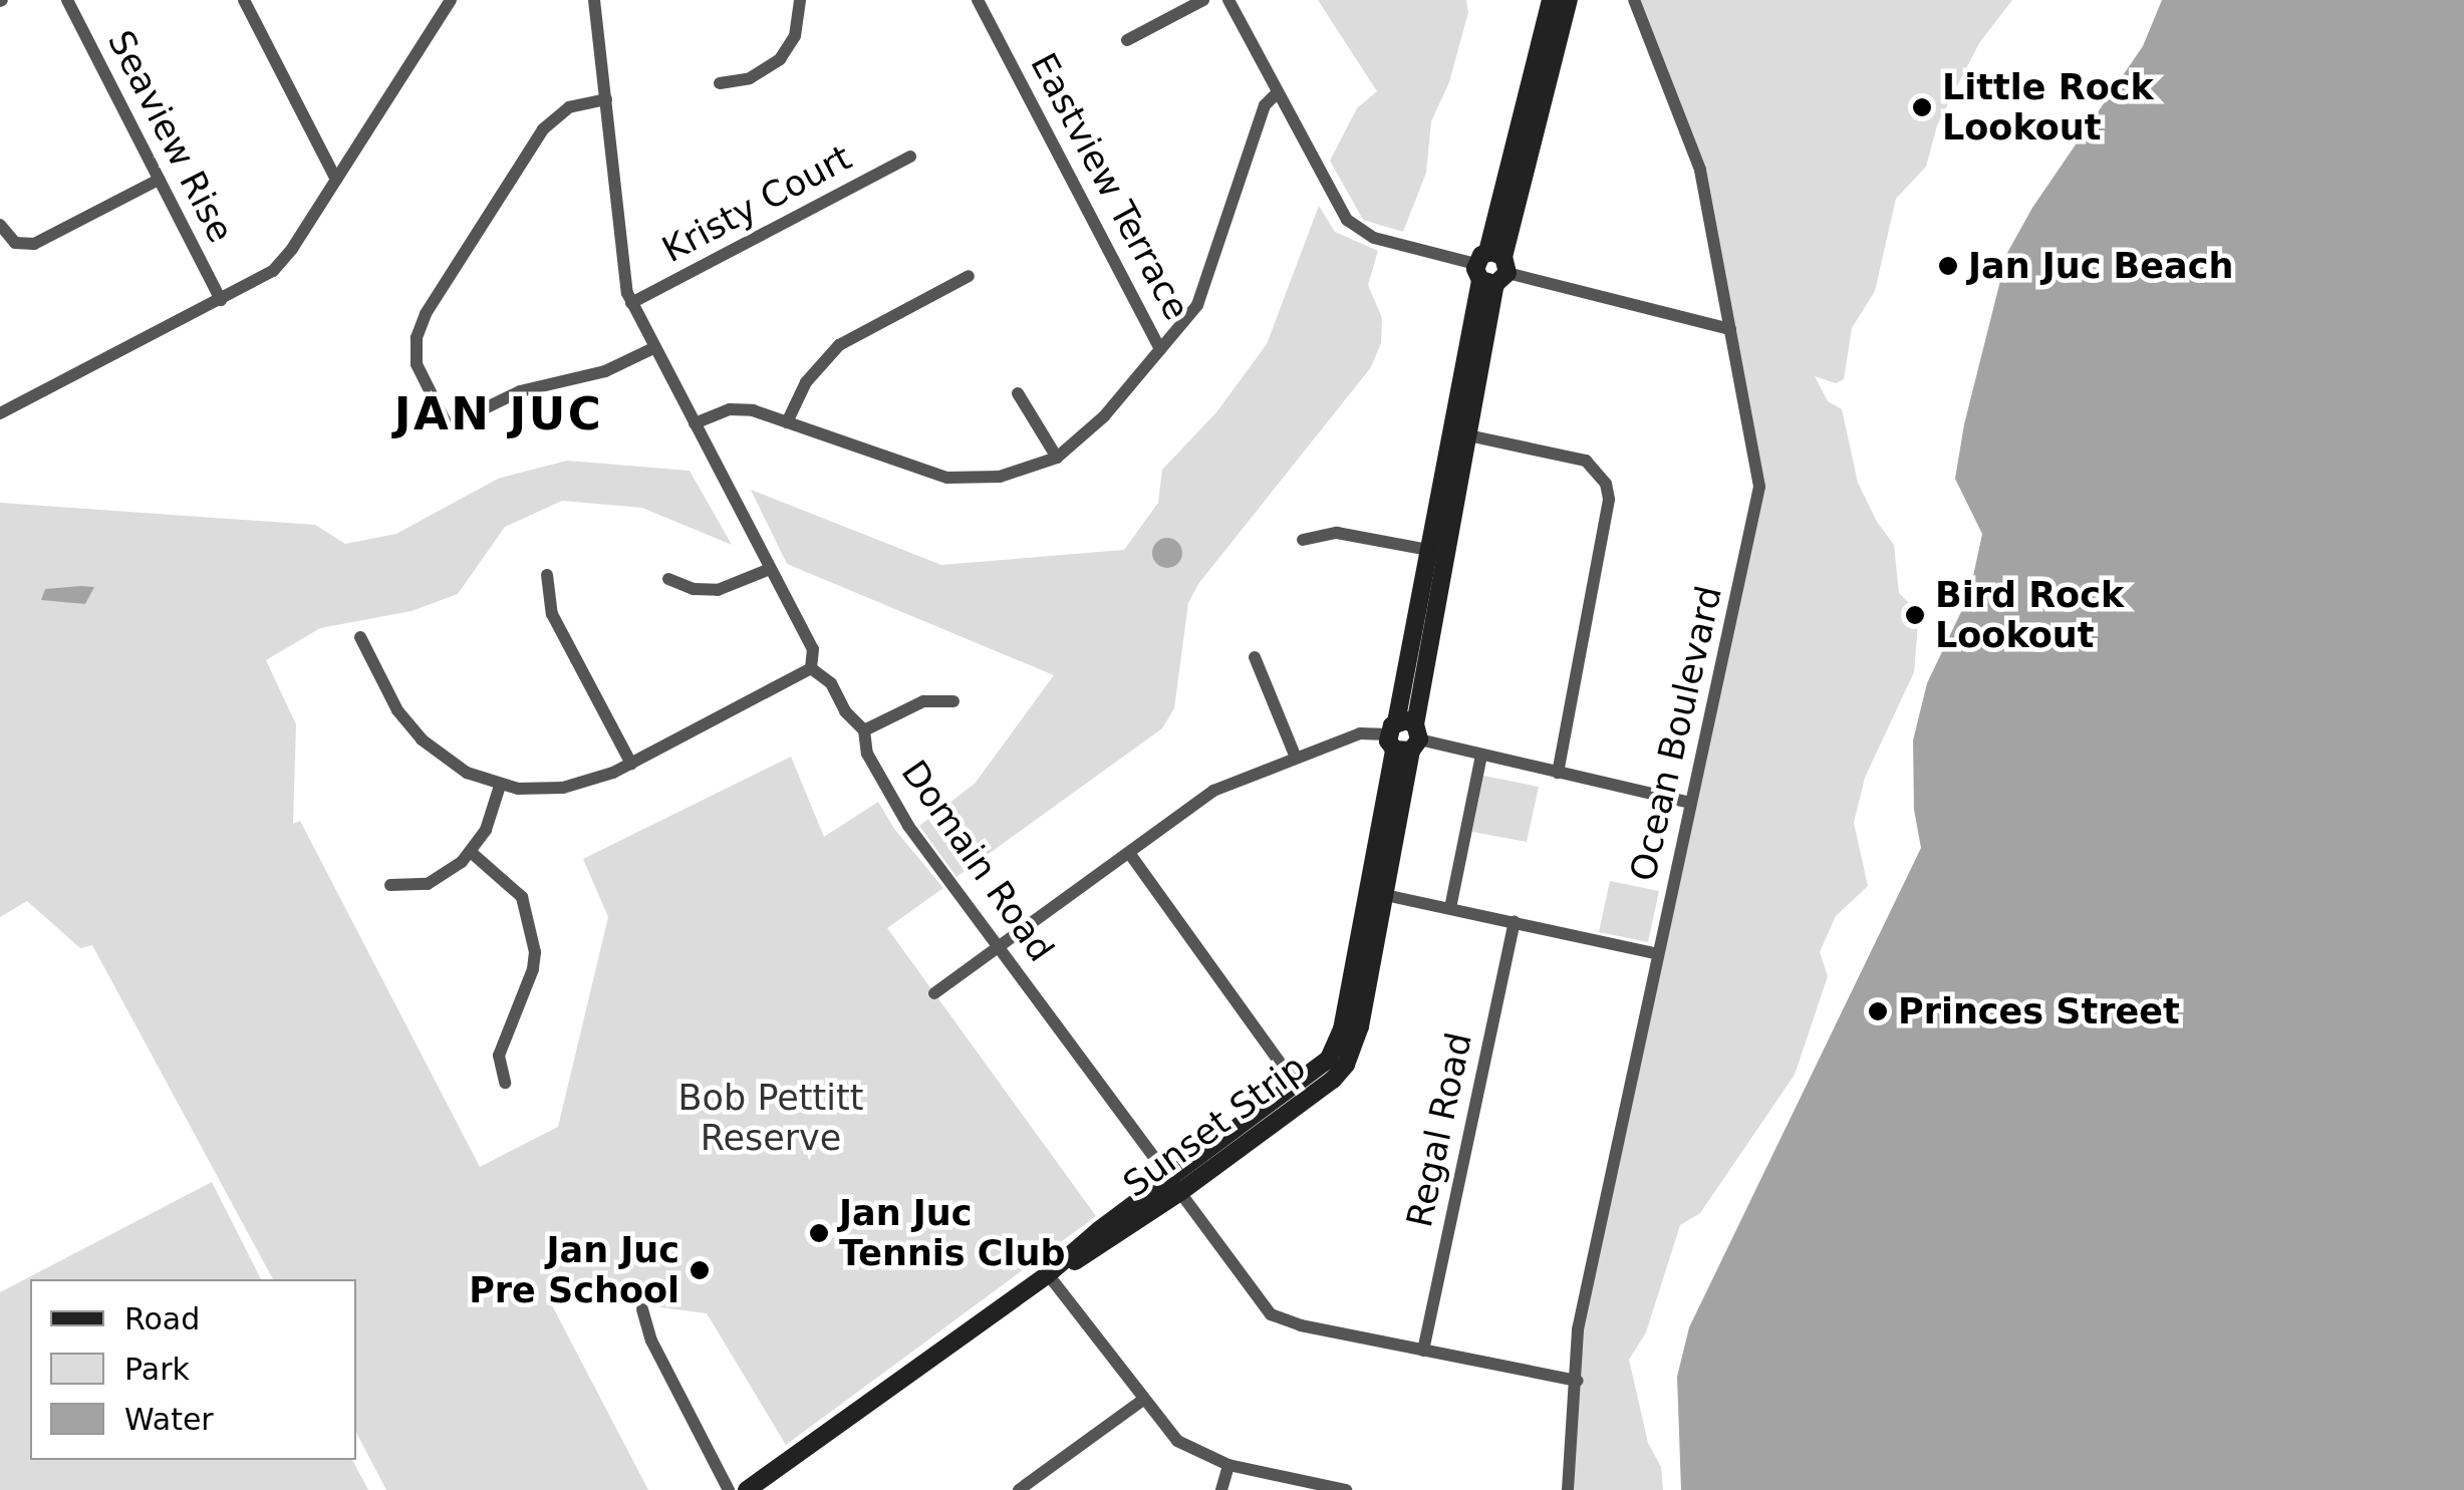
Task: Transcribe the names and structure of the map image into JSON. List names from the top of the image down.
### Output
{
  "streets": {
    "street": [
      "Seaview Rise",
      "Eastview Terrace",
      "Kristy Court",
      "Ocean Boulevard",
      "Domain Road",
      "Sunset Strip",
      "Regal Road"
    ]
  },
  "crossings": [
    ["Kristy Court", "Domain Road"],
    ["Ocean Boulevard", "Domain Road"],
    ["Domain Road", "Sunset Strip"],
    ["Domain Road", "Regal Road"]
  ],
  "districts": ["JAN JUC"],
  "parks": ["Bob Pettitt Reserve"],
  "places": [
    "Little Rock Lookout",
    "Jan Juc Beach",
    "Bird Rock Lookout",
    "Princes Street",
    "Jan Juc Tennis Club",
    "Jan Juc Pre School"
  ],
  "legend": ["Road", "Park", "Water"]
}
